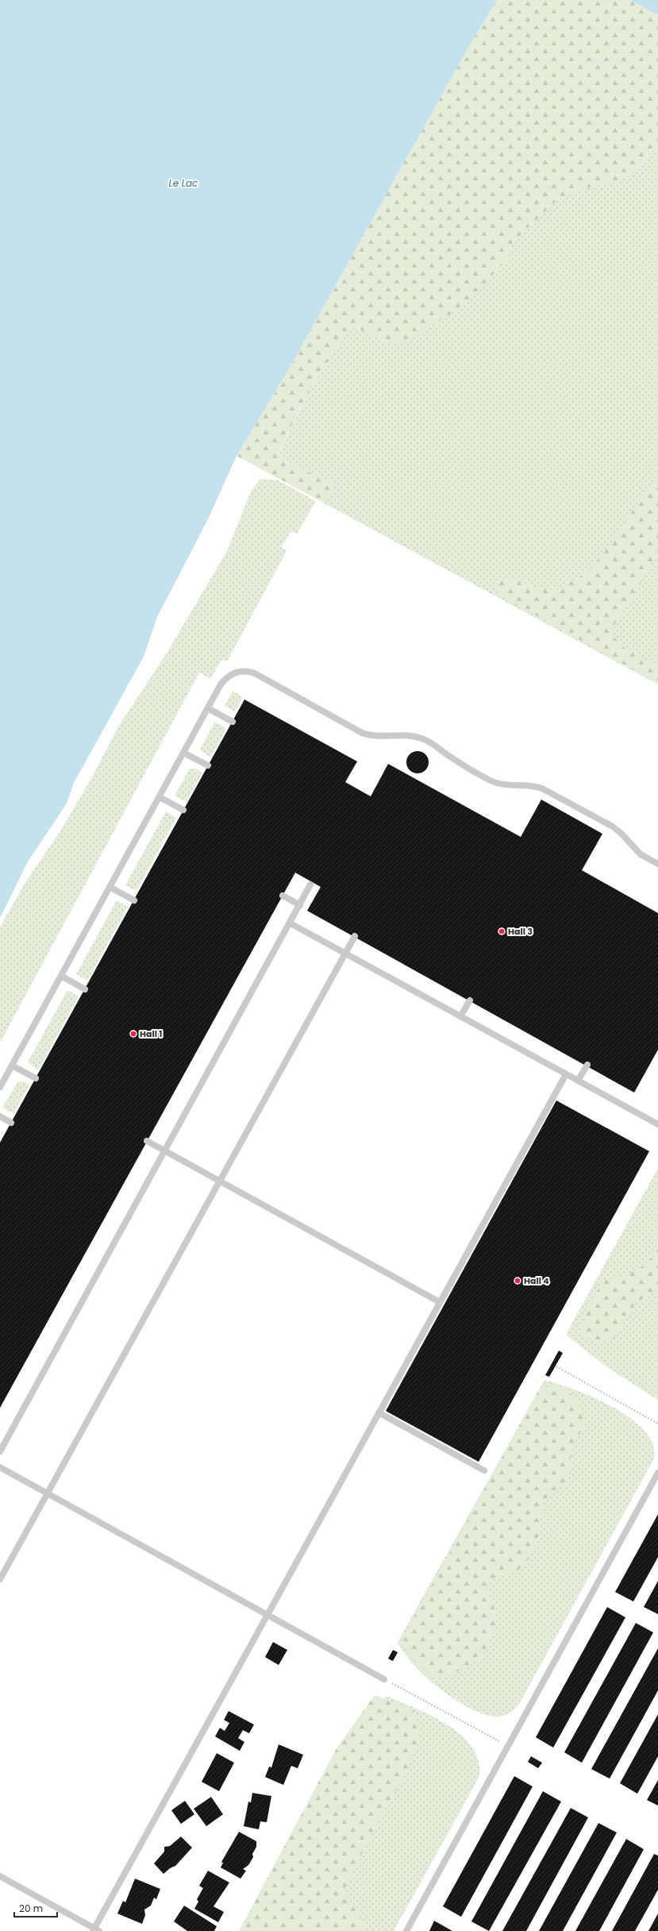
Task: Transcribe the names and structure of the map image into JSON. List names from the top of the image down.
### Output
{
  "water": ["Le Lac"],
  "places": ["Hall 3", "Hall 1", "Hall 4"],
  "scale_bar": "20 m"
}
